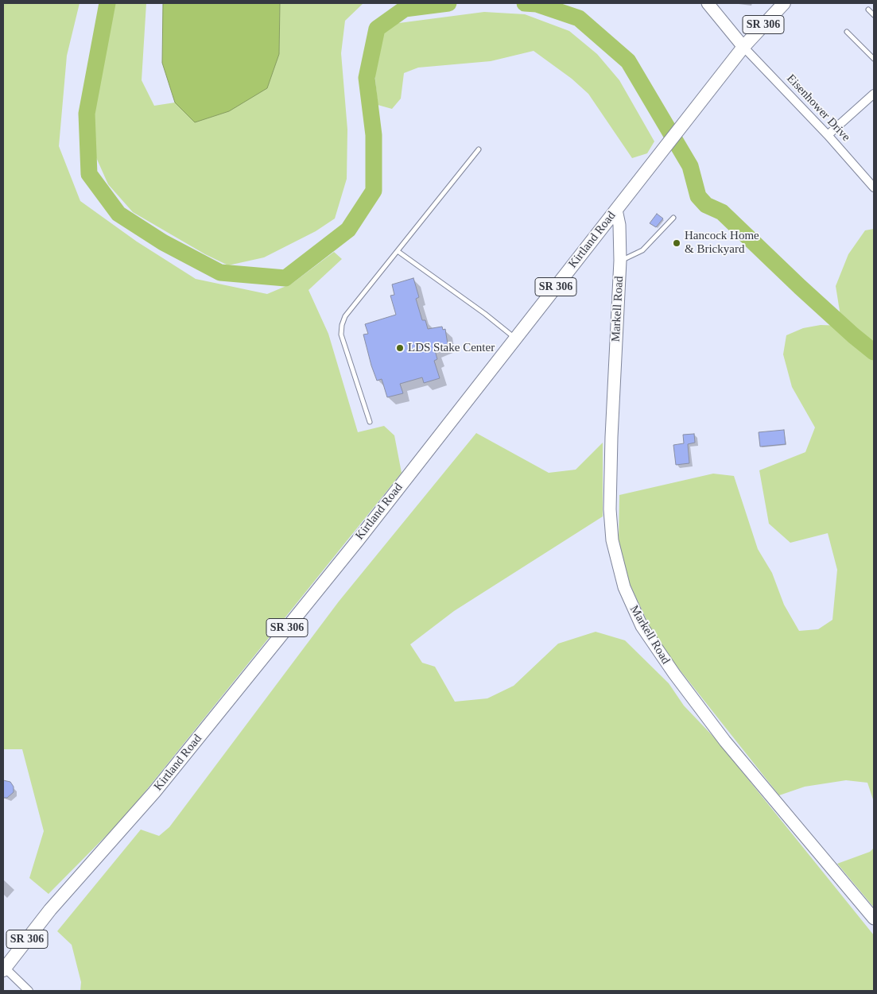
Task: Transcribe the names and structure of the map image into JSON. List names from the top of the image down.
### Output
{
  "streets": {
    "main road": ["SR 306", "Kirtland Road"],
    "street": ["Eisenhower Drive", "Markell Road"]
  },
  "crossings": [
    ["SR 306", "Eisenhower Drive"],
    ["SR 306", "Kirtland Road"],
    ["Eisenhower Drive", "Kirtland Road"],
    ["Kirtland Road", "Markell Road"]
  ],
  "places": ["Hancock Home & Brickyard", "LDS Stake Center"]
}
